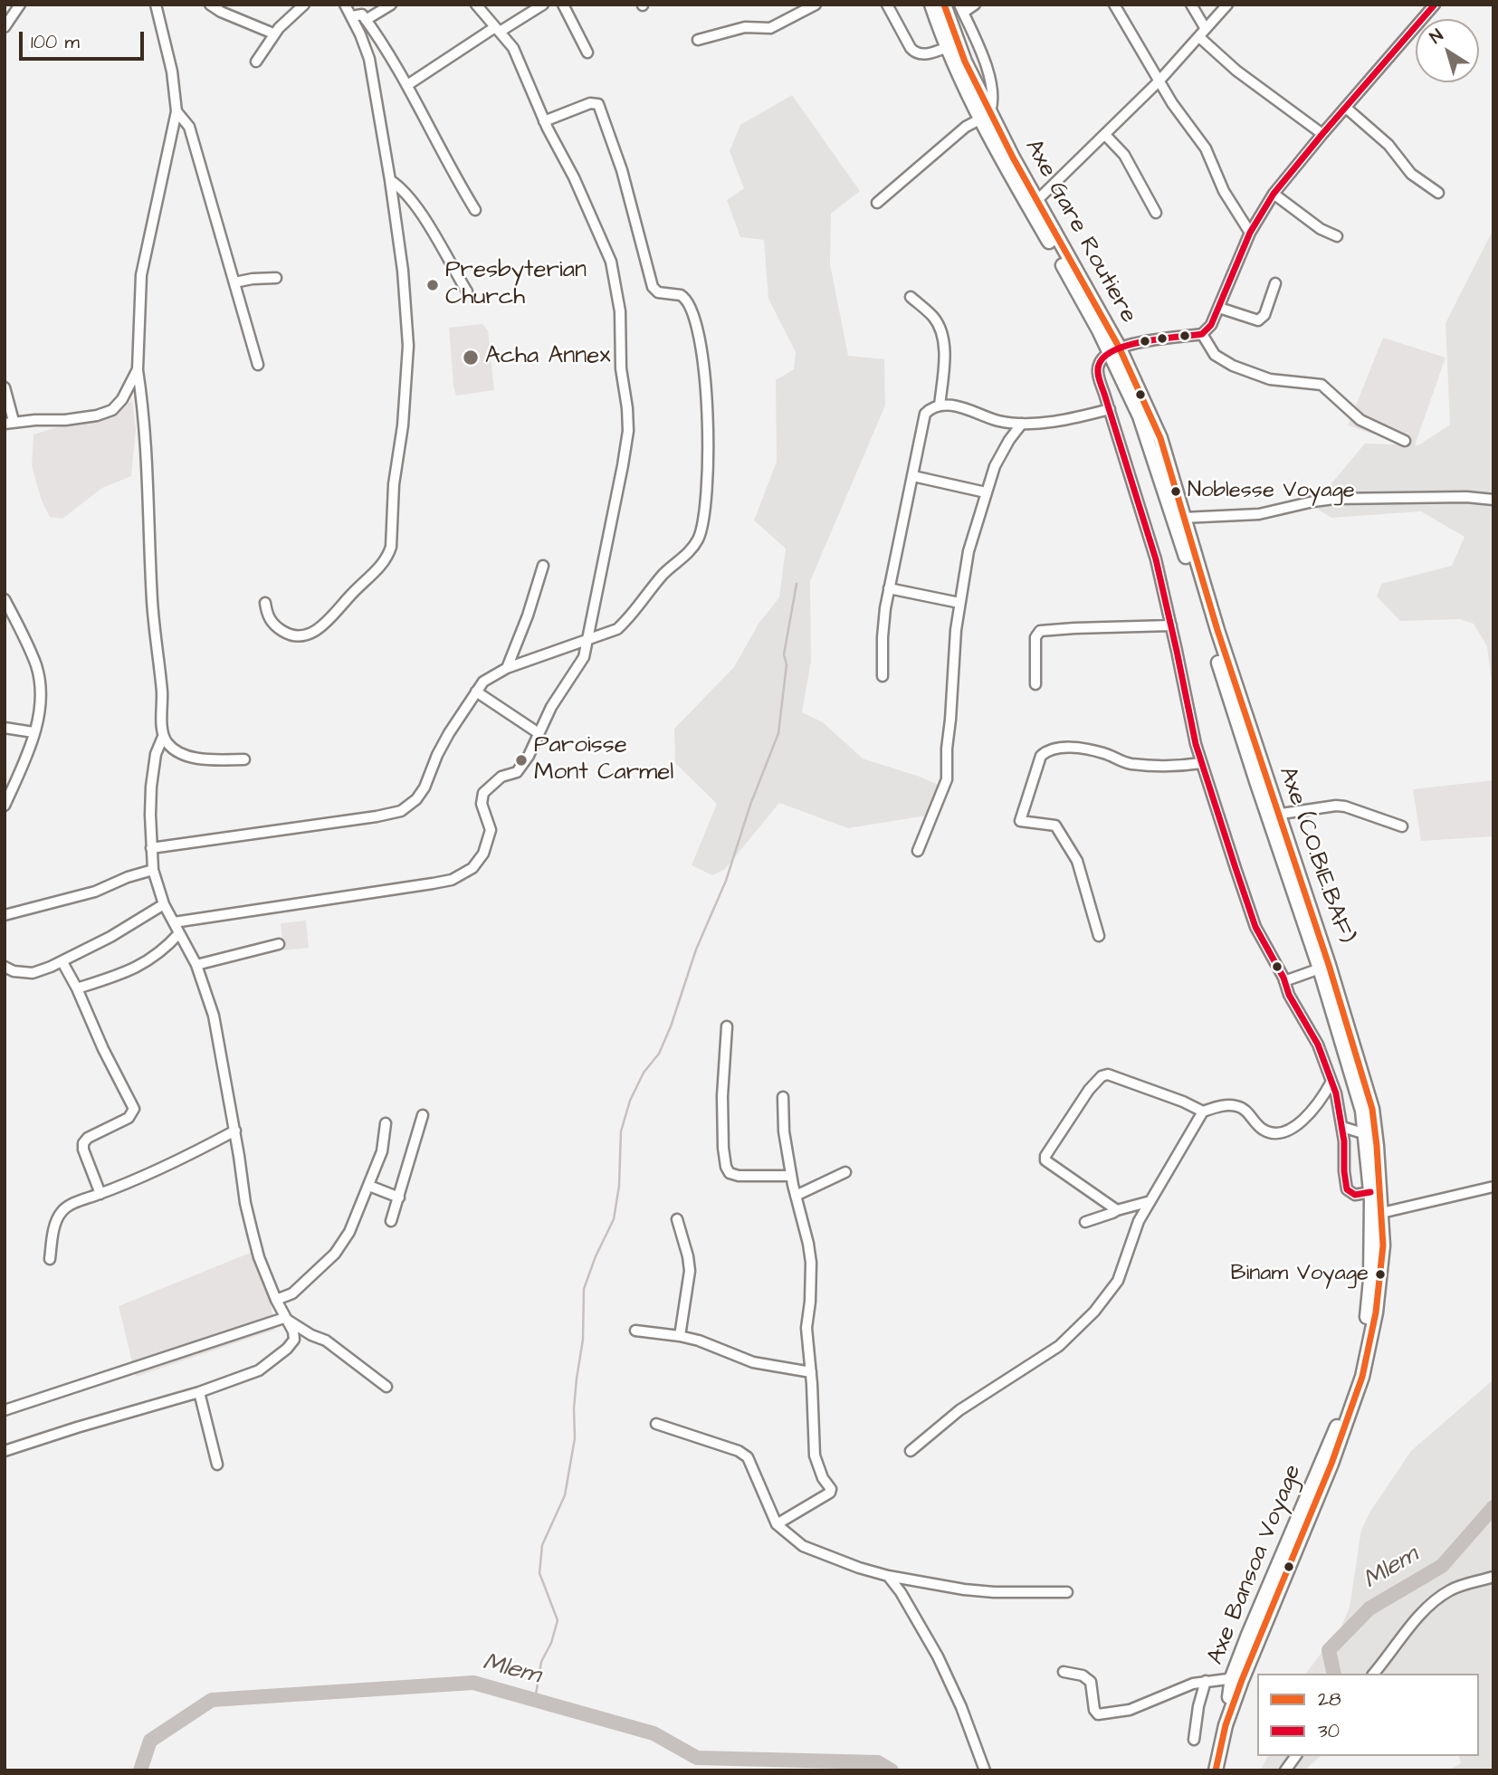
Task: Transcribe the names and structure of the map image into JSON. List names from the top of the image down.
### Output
{
  "streets": {
    "highway": ["Axe Gare Routiere", "Axe (CO.BIE.BAF)", "Axe Bansoa Voyage"]
  },
  "crossings": [
    ["Axe Gare Routiere", "Axe (CO.BIE.BAF)"],
    ["Axe (CO.BIE.BAF)", "Axe Bansoa Voyage"]
  ],
  "water": ["Mlem"],
  "places": [
    "Presbyterian Church",
    "Acha Annex",
    "Noblesse Voyage",
    "Paroisse Mont Carmel",
    "Binam Voyage"
  ],
  "lines": ["transit line 28", "transit line 30"],
  "legend": ["28", "30"],
  "scale_bar": "100 m",
  "north": "top left"
}
